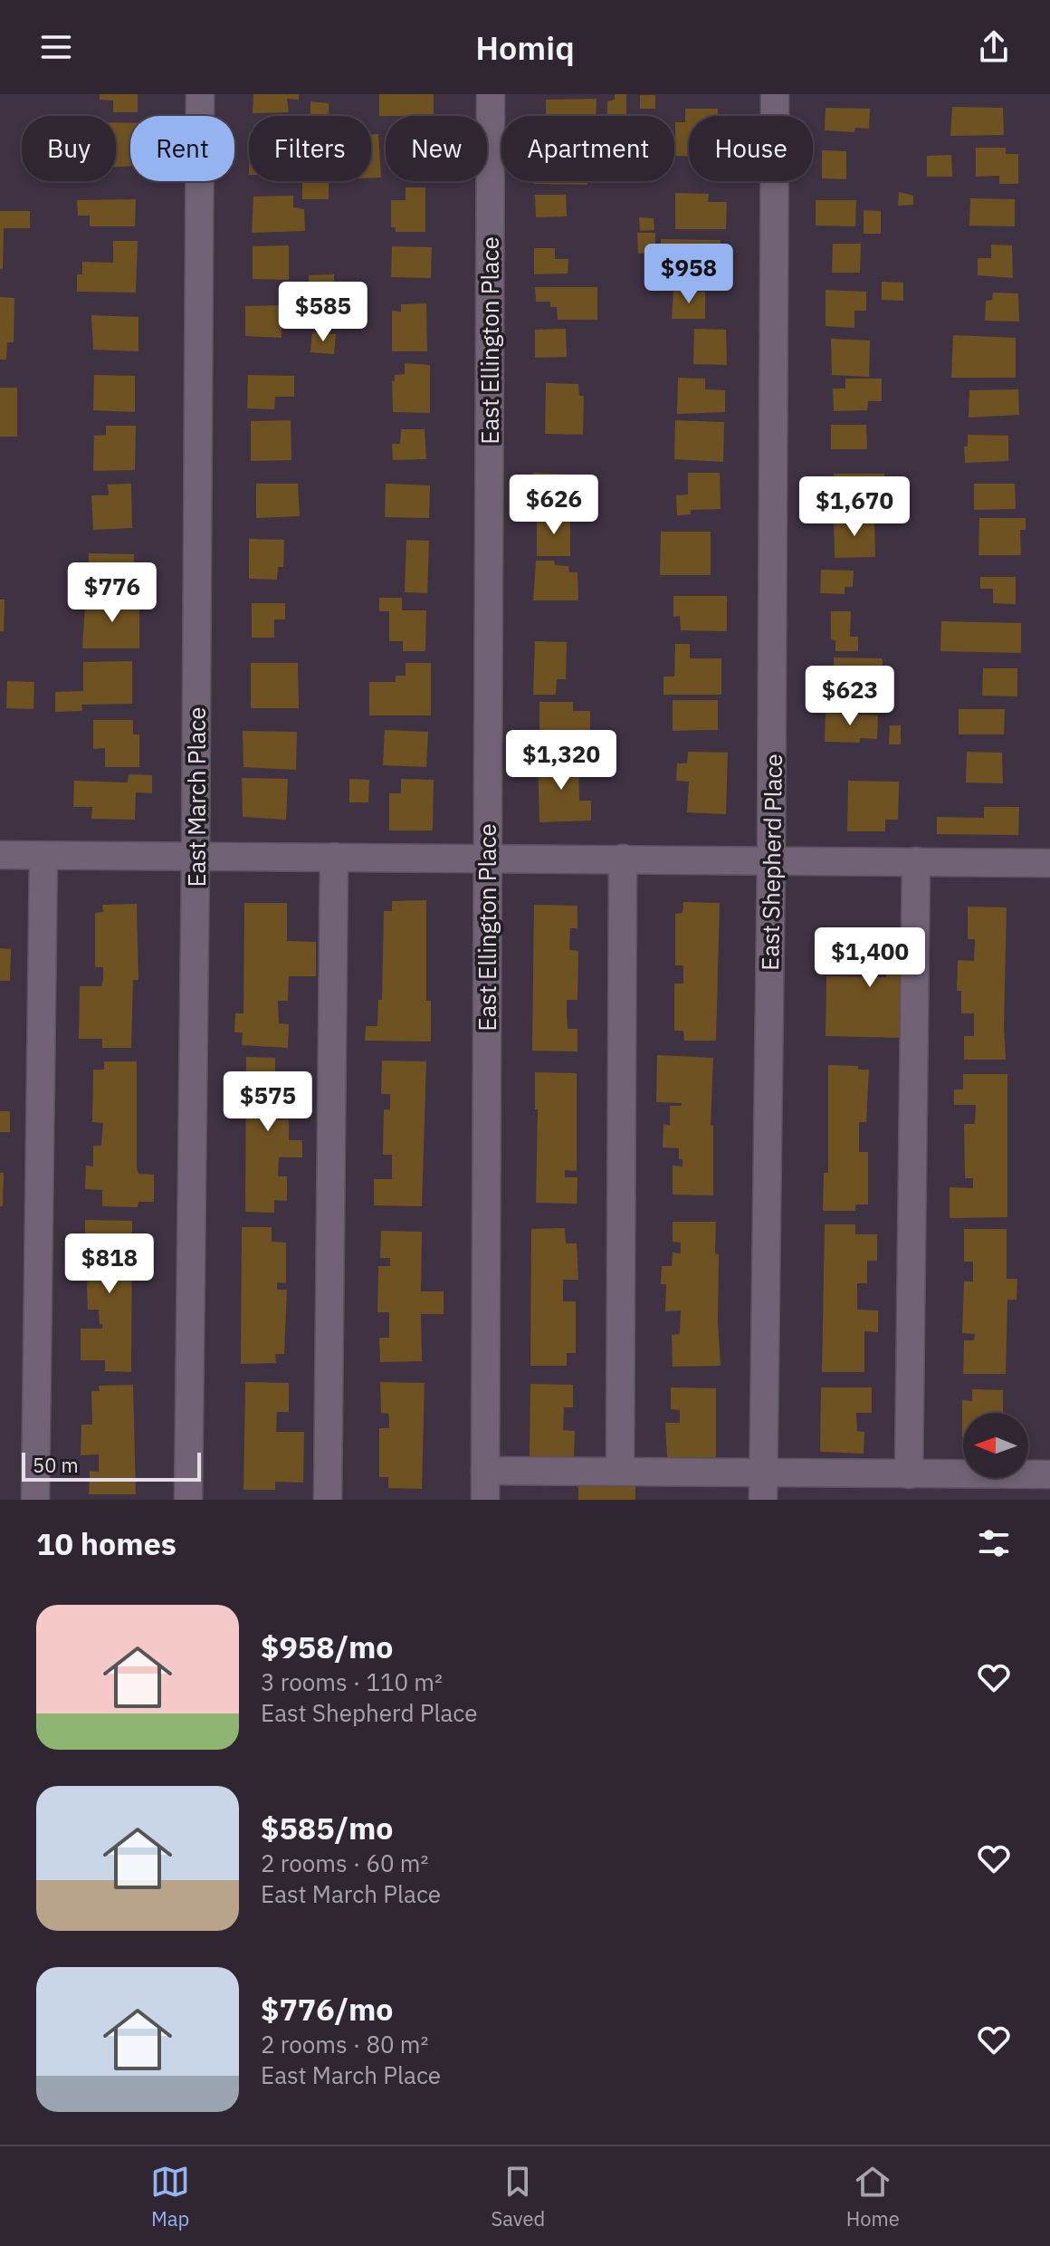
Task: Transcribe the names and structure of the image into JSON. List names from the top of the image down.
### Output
{
  "streets": {
    "street": ["East Ellington Place", "East March Place", "East Shepherd Place"]
  },
  "scale_bar": "50 m",
  "north": "left",
  "page": {
    "header": "Homiq",
    "chip": [
      "Buy",
      "Rent",
      "Filters",
      "New",
      "Apartment",
      "House"
    ],
    "price": [
      "$958",
      "$585",
      "$626",
      "$1,670",
      "$776",
      "$623",
      "$1,320",
      "$1,400",
      "$575",
      "$818"
    ],
    "scale": "50 m",
    "heading": "10 homes",
    "list": [
      {
        "name": "$958/mo",
        "note": "3 rooms · 110 m² · East Shepherd Place"
      },
      {
        "name": "$585/mo",
        "note": "2 rooms · 60 m² · East March Place"
      },
      {
        "name": "$776/mo",
        "note": "2 rooms · 80 m² · East March Place"
      }
    ],
    "tabs": ["Map", "Saved", "Home"]
  }
}
